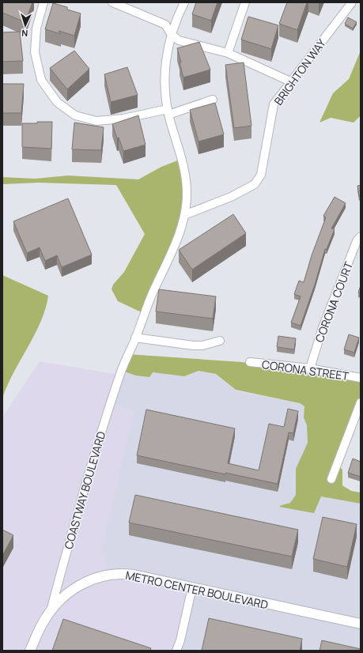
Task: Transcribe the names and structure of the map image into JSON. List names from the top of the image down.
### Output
{
  "streets": {
    "street": [
      "BRIGHTON WAY",
      "CORONA COURT",
      "CORONA STREET",
      "COASTWAY BOULEVARD",
      "METRO CENTER BOULEVARD"
    ]
  },
  "crossings": [
    ["BRIGHTON WAY", "COASTWAY BOULEVARD"],
    ["CORONA COURT", "CORONA STREET"],
    ["COASTWAY BOULEVARD", "METRO CENTER BOULEVARD"]
  ],
  "north": "bottom"
}
